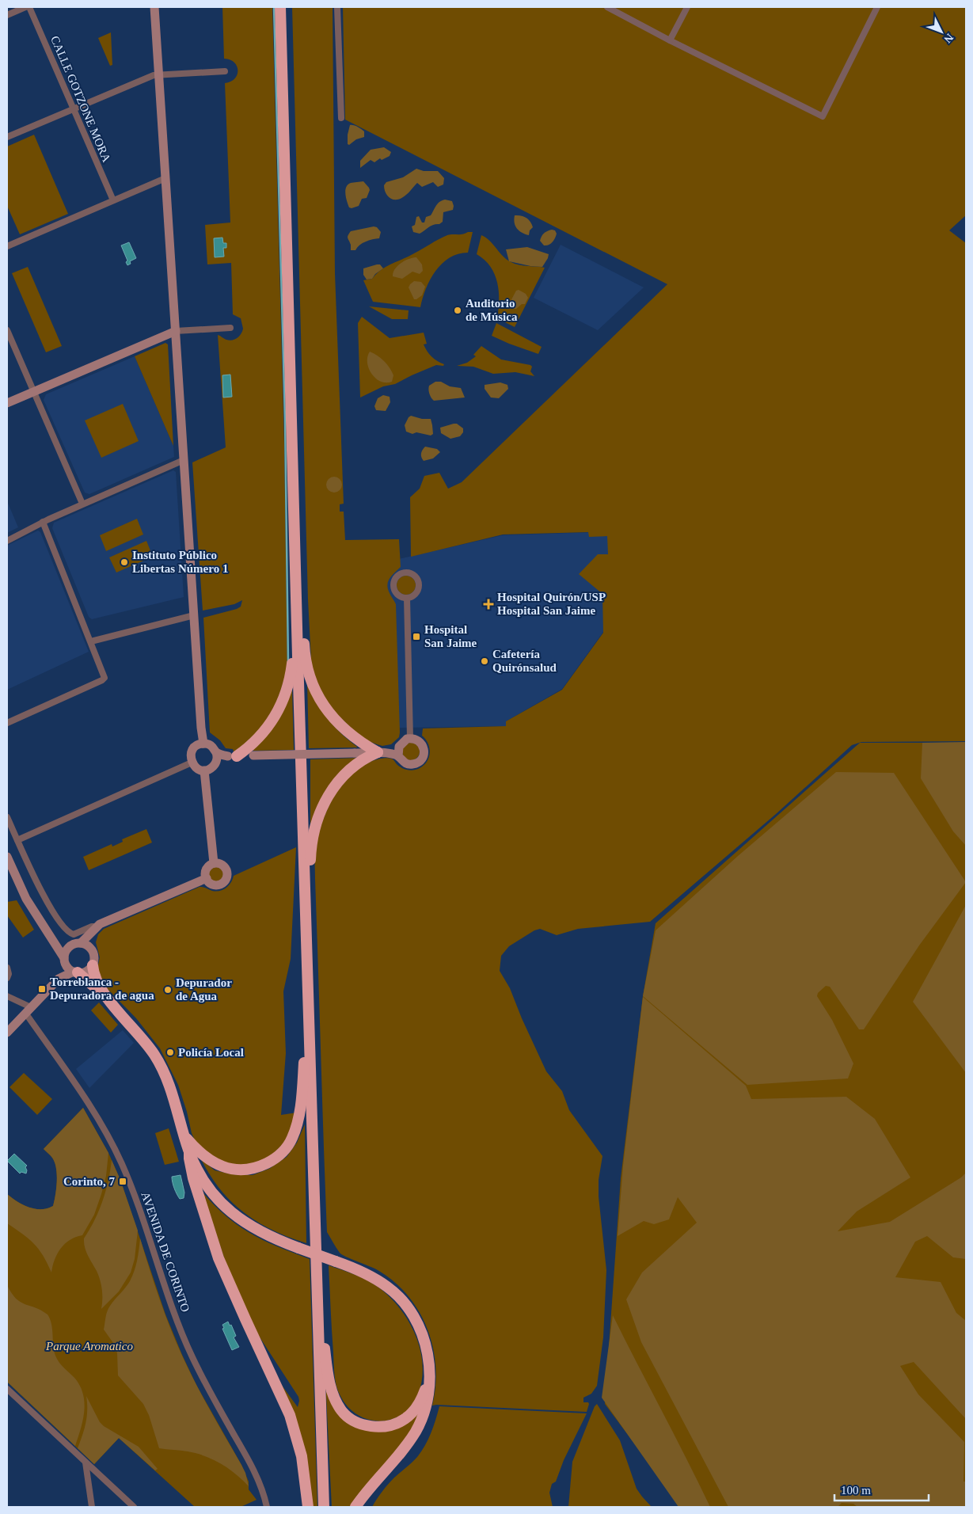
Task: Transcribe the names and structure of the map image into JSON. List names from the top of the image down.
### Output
{
  "streets": {
    "street": ["CALLE GOTZONE MORA", "AVENIDA DE CORINTO"]
  },
  "parks": ["Parque Aromatico"],
  "places": {
    "other": [
      "Auditorio de Música",
      "Instituto Público Libertas Número 1",
      "Cafetería Quirónsalud",
      "Depurador de Agua",
      "Policía Local"
    ],
    "health": ["Hospital Quirón/USP Hospital San Jaime"],
    "transit": ["Hospital San Jaime", "Torreblanca - Depuradora de agua", "Corinto, 7"]
  },
  "scale_bar": "100 m",
  "north": "bottom right"
}
